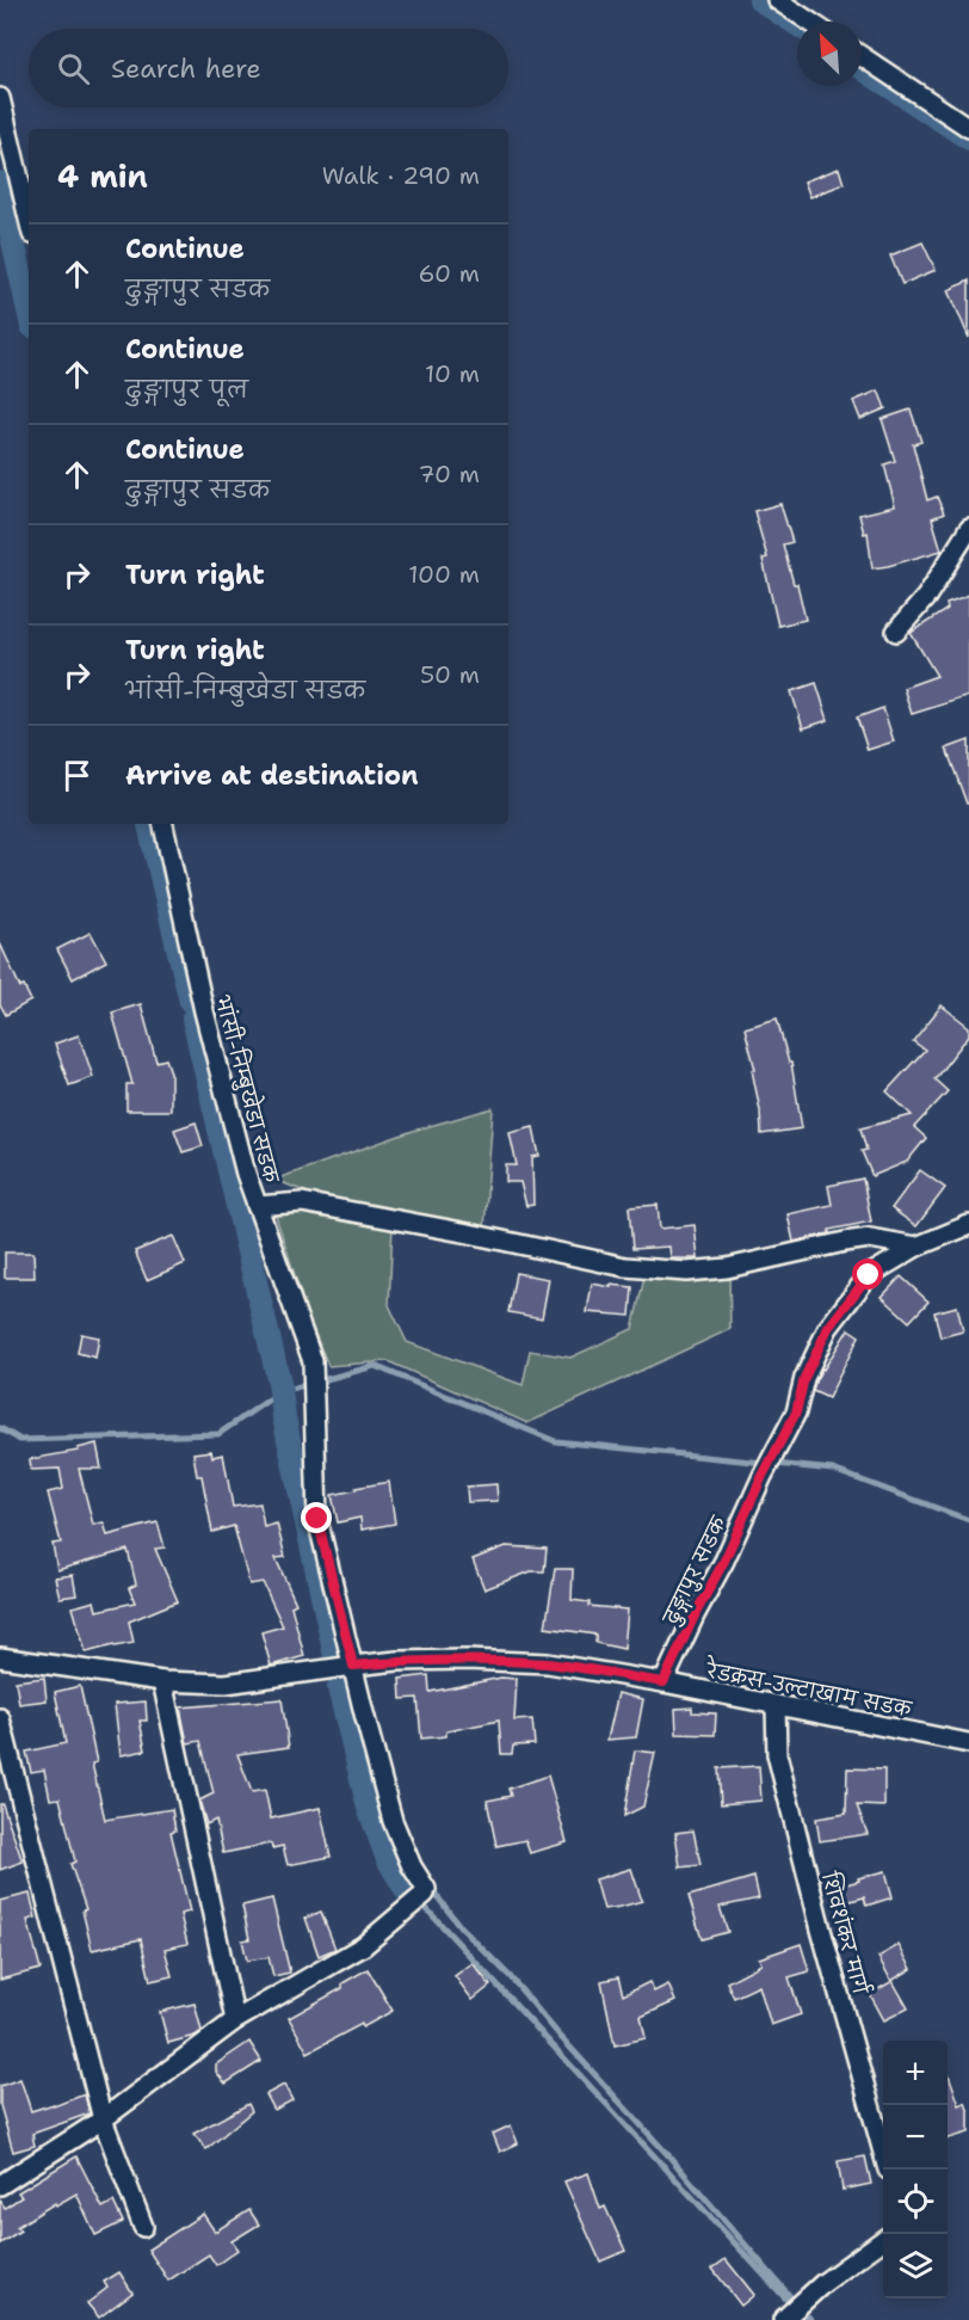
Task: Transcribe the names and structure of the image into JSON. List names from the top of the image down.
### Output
{
  "streets": {
    "street": [
      "भांसी-निम्बुखेडा सडक",
      "ढुङ्गापुर सडक",
      "रेडक्रस-उल्टाखाम सडक",
      "शिवशंकर मार्ग"
    ]
  },
  "crossings": [
    ["भांसी-निम्बुखेडा सडक", "रेडक्रस-उल्टाखाम सडक"],
    ["ढुङ्गापुर सडक", "रेडक्रस-उल्टाखाम सडक"],
    ["रेडक्रस-उल्टाखाम सडक", "शिवशंकर मार्ग"]
  ],
  "north": "top left",
  "page": {
    "search": "Search here",
    "heading": ["4 min", "Walk · 290 m"],
    "list": [
      ["Continue", "ढुङ्गापुर सडक", "60 m"],
      ["Continue", "ढुङ्गापुर पूल", "10 m"],
      ["Continue", "ढुङ्गापुर सडक", "70 m"],
      ["Turn right", "100 m"],
      ["Turn right", "भांसी-निम्बुखेडा सडक", "50 m"],
      "Arrive at destination"
    ],
    "map_buttons": ["+", "−"]
  }
}
